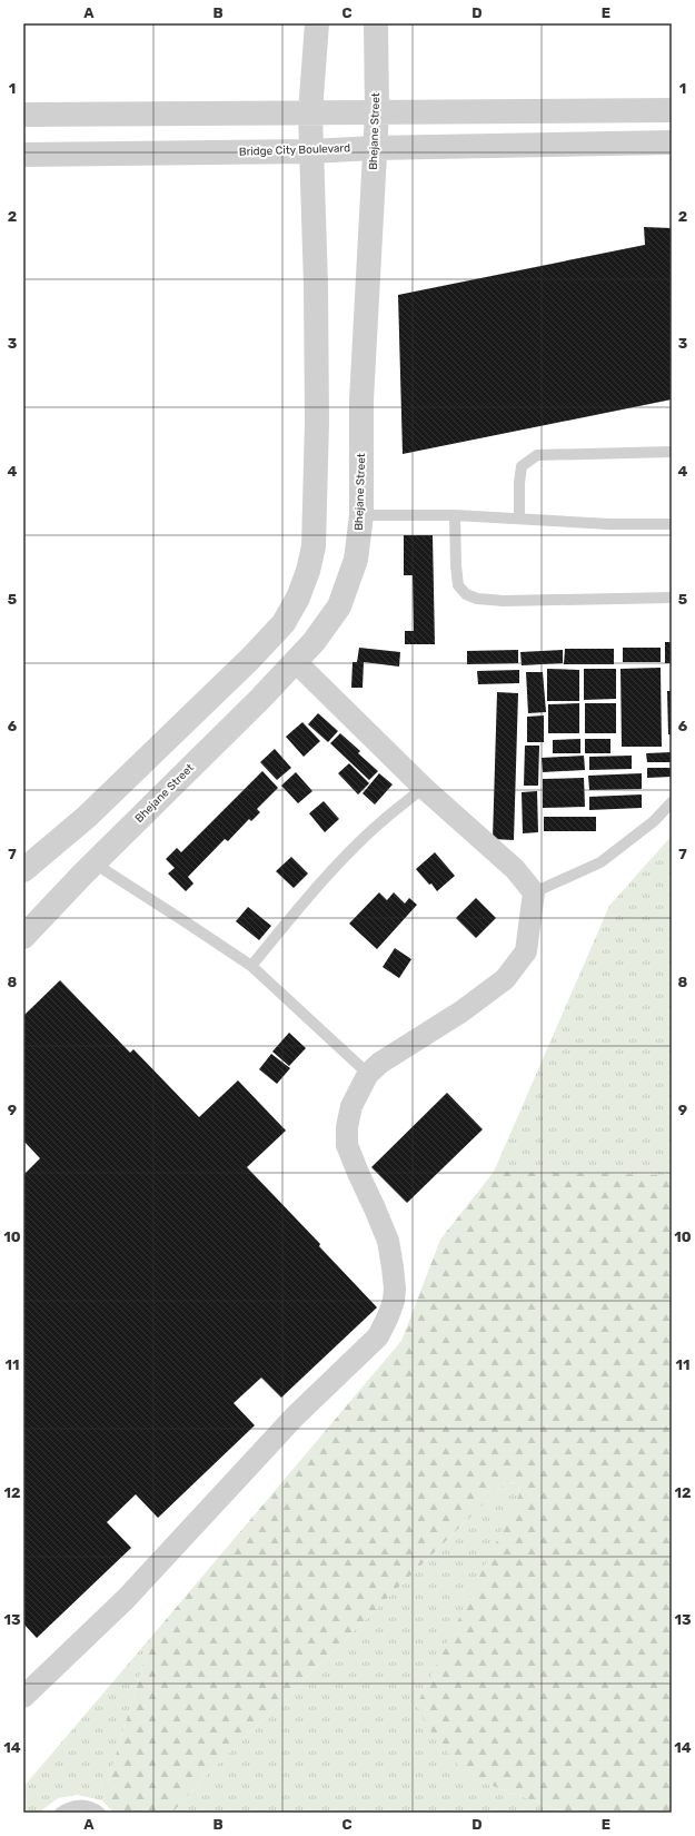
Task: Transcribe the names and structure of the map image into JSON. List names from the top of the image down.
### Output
{
  "streets": {
    "street": ["Bhejane Street", "Bridge City Boulevard"]
  },
  "crossings": [
    ["Bhejane Street", "Bridge City Boulevard"]
  ],
  "grid": {
    "columns": [
      "A",
      "B",
      "C",
      "D",
      "E"
    ],
    "rows": [
      "1",
      "2",
      "3",
      "4",
      "5",
      "6",
      "7",
      "8",
      "9",
      "10",
      "11",
      "12",
      "13",
      "14"
    ]
  }
}
